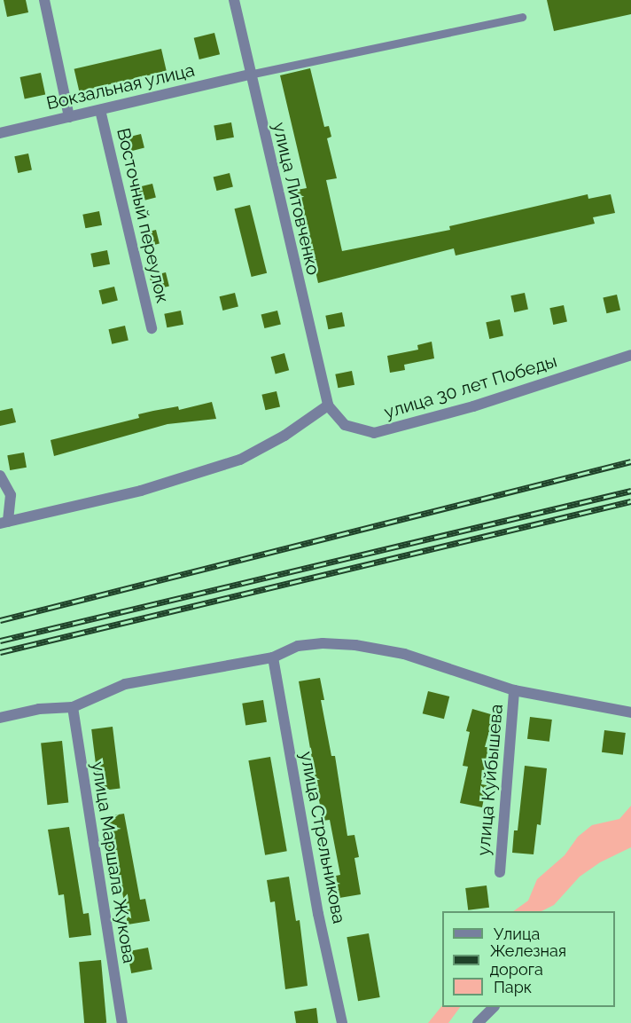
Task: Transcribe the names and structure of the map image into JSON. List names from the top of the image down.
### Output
{
  "streets": {
    "street": [
      "Вокзальная улица",
      "улица Литовченко",
      "Восточный переулок",
      "улица 30 лет Победы",
      "улица Куйбышева",
      "улица Стрельникова",
      "улица Маршала Жукова"
    ]
  },
  "crossings": [
    ["Вокзальная улица", "улица Литовченко"],
    ["Вокзальная улица", "Восточный переулок"],
    ["улица Литовченко", "улица 30 лет Победы"]
  ],
  "legend": ["Улица", "Железная дорога", "Парк"]
}
